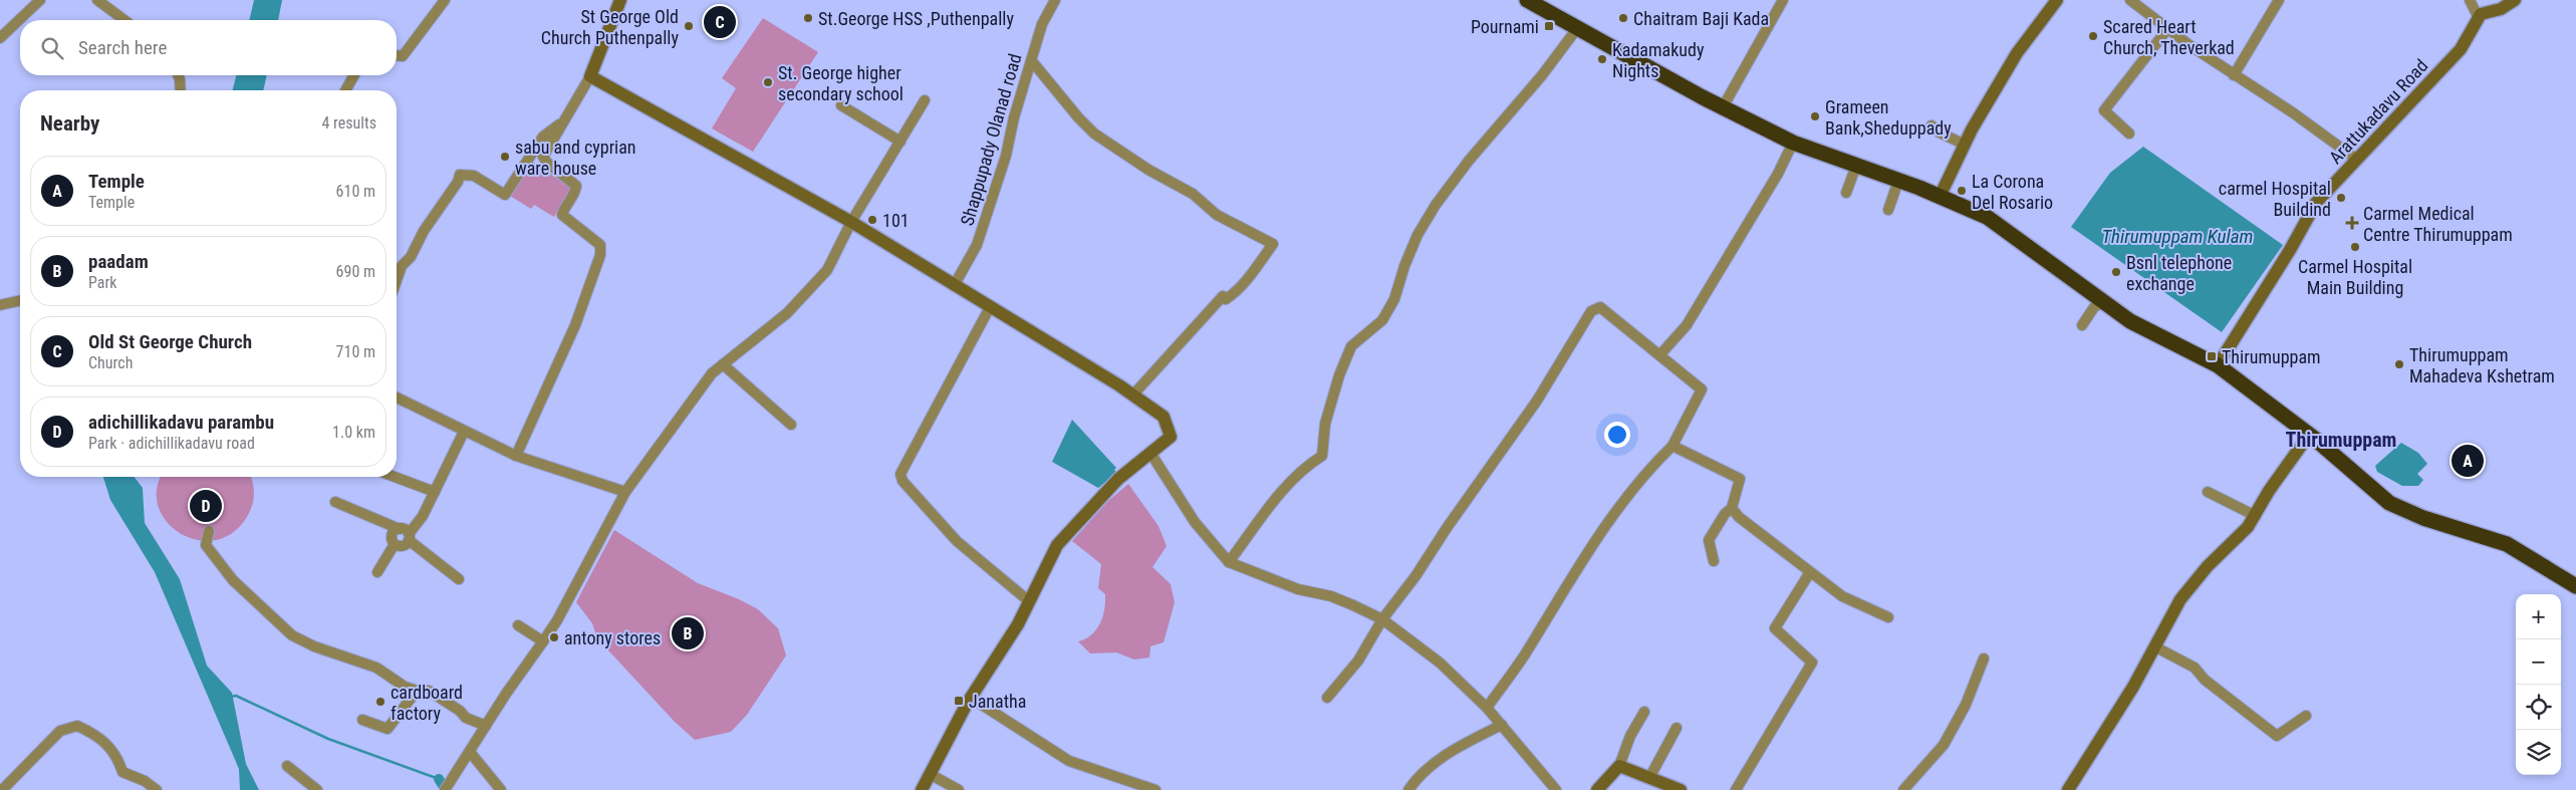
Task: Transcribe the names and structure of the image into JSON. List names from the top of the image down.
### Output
{
  "streets": {
    "main road": ["Arattukadavu Road"],
    "street": ["Shappupady Olanad road"]
  },
  "districts": ["Thirumuppam"],
  "water": ["Thirumuppam Kulam"],
  "places": {
    "other": [
      "St.George HSS ,Puthenpally",
      "Chaitram Baji Kada",
      "St George Old Church Puthenpally",
      "Scared Heart Church, Theverkad",
      "Kadamakudy Nights",
      "St. George higher secondary school",
      "Grameen Bank,Sheduppady",
      "sabu and cyprian ware house",
      "La Corona Del Rosario",
      "carmel Hospital Buildind",
      "101",
      "Carmel Hospital Main Building",
      "Bsnl telephone exchange",
      "Thirumuppam Mahadeva Kshetram",
      "antony stores",
      "cardboard factory"
    ],
    "transit": ["Pournami", "Thirumuppam", "Janatha"],
    "health": ["Carmel Medical Centre Thirumuppam"]
  },
  "page": {
    "pins": [
      "C",
      "A",
      "D",
      "B"
    ],
    "search": "Search here",
    "heading": ["Nearby", "4 results"],
    "list": [
      {
        "mark": "A",
        "name": "Temple",
        "note": "Temple",
        "value": "610 m"
      },
      {
        "mark": "B",
        "name": "paadam",
        "note": "Park",
        "value": "690 m"
      },
      {
        "mark": "C",
        "name": "Old St George Church",
        "note": "Church",
        "value": "710 m"
      },
      {
        "mark": "D",
        "name": "adichillikadavu parambu",
        "note": "Park · adichillikadavu road",
        "value": "1.0 km"
      }
    ],
    "map_buttons": ["+", "−"]
  }
}
